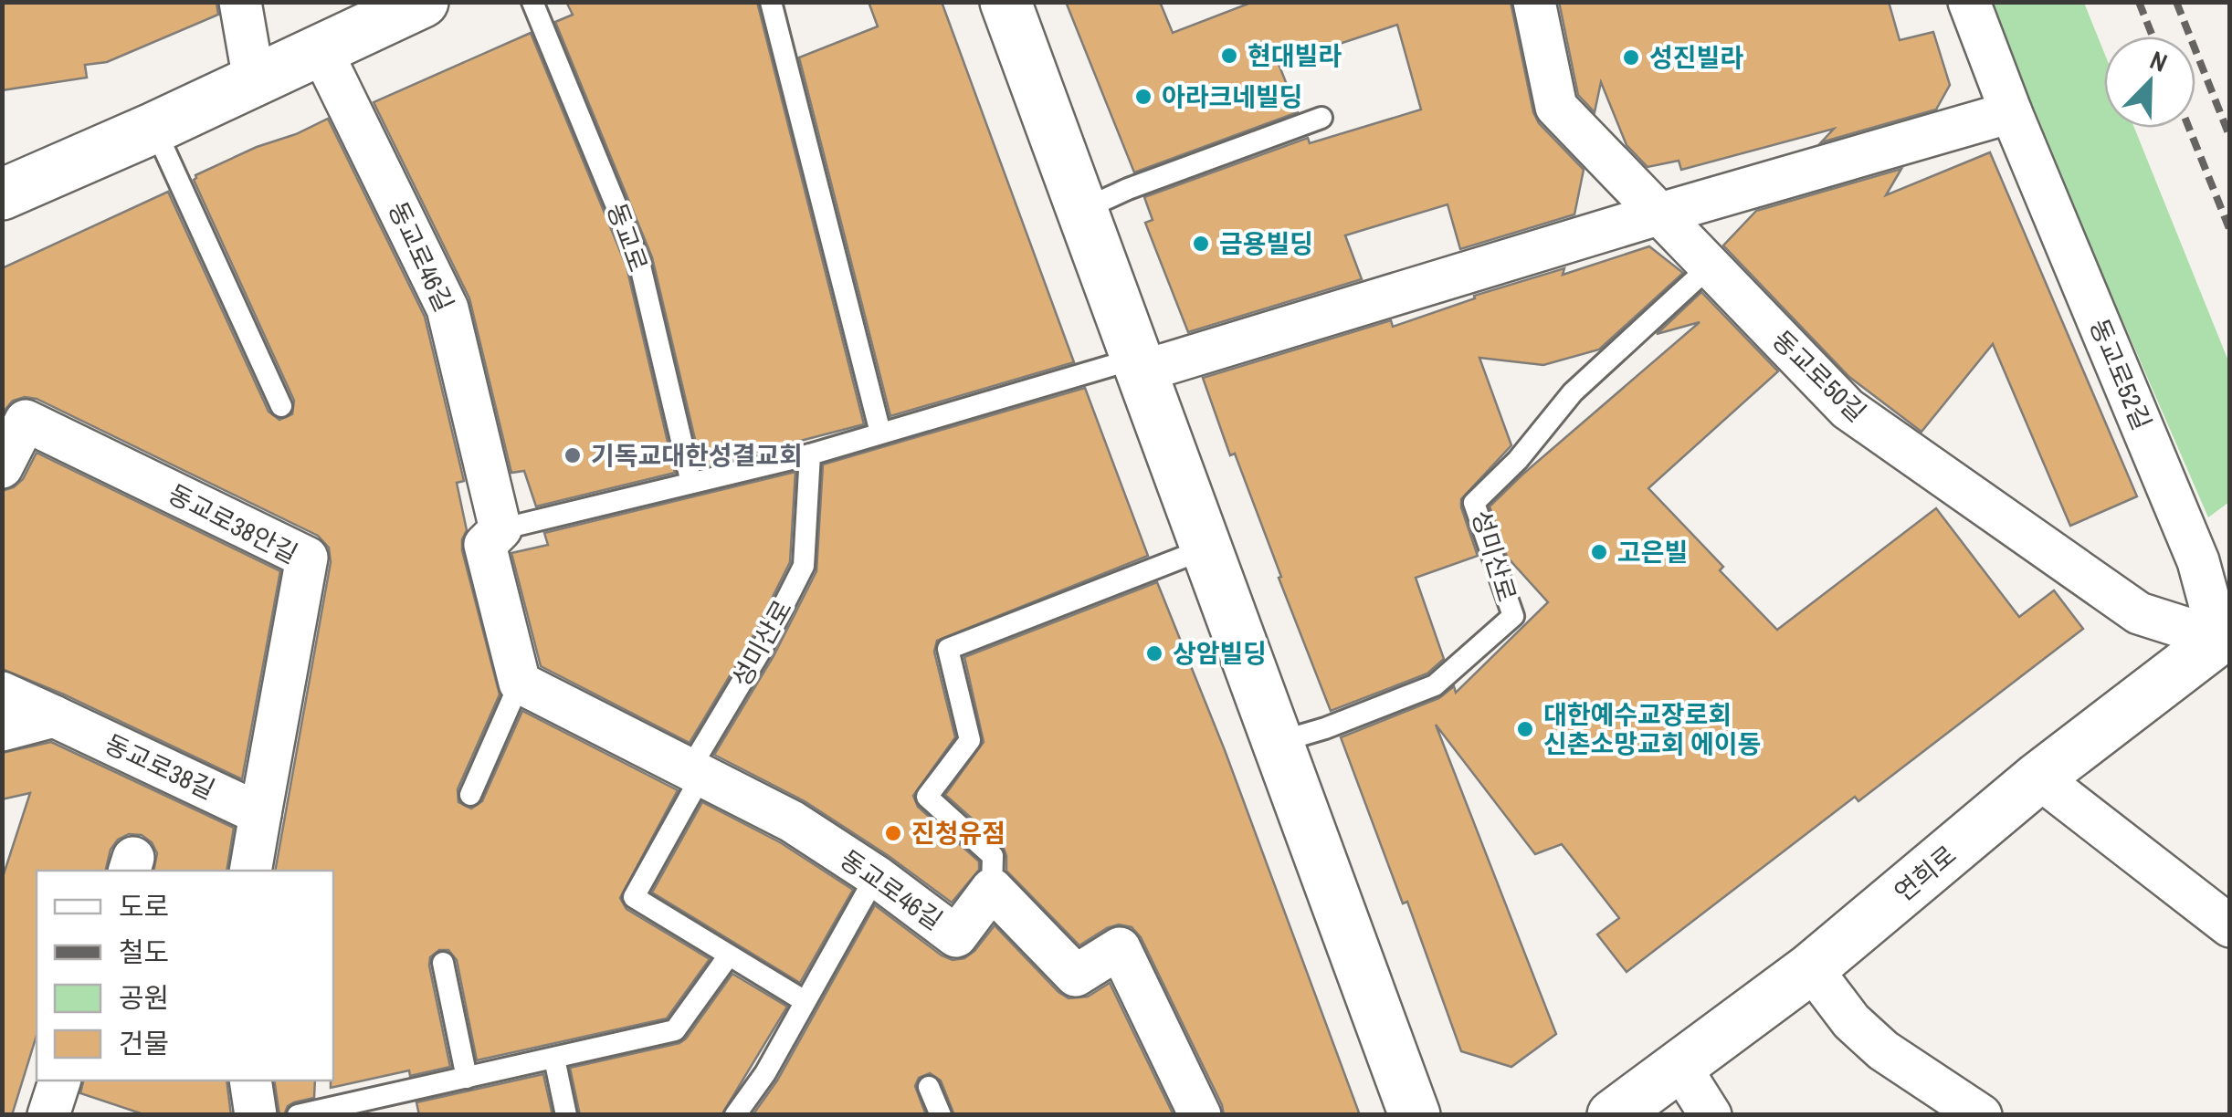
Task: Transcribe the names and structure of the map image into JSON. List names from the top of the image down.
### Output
{
  "streets": {
    "street": [
      "동교로46길",
      "동교로52길",
      "동교로50길",
      "동교로38안길",
      "동교로38길",
      "연희로"
    ],
    "lane": ["동교로", "성미산로"]
  },
  "crossings": [
    ["동교로46길", "성미산로"],
    ["동교로52길", "동교로50길"],
    ["동교로52길", "연희로"],
    ["동교로50길", "성미산로"],
    ["동교로50길", "연희로"],
    ["동교로38안길", "동교로38길"]
  ],
  "places": [
    "현대빌라",
    "성진빌라",
    "아라크네빌딩",
    "금용빌딩",
    "기독교대한성결교회",
    "고은빌",
    "상암빌딩",
    "대한예수교장로회 신촌소망교회 에이동",
    "진청유점"
  ],
  "legend": [
    "도로",
    "철도",
    "공원",
    "건물"
  ],
  "north": "top right"
}
